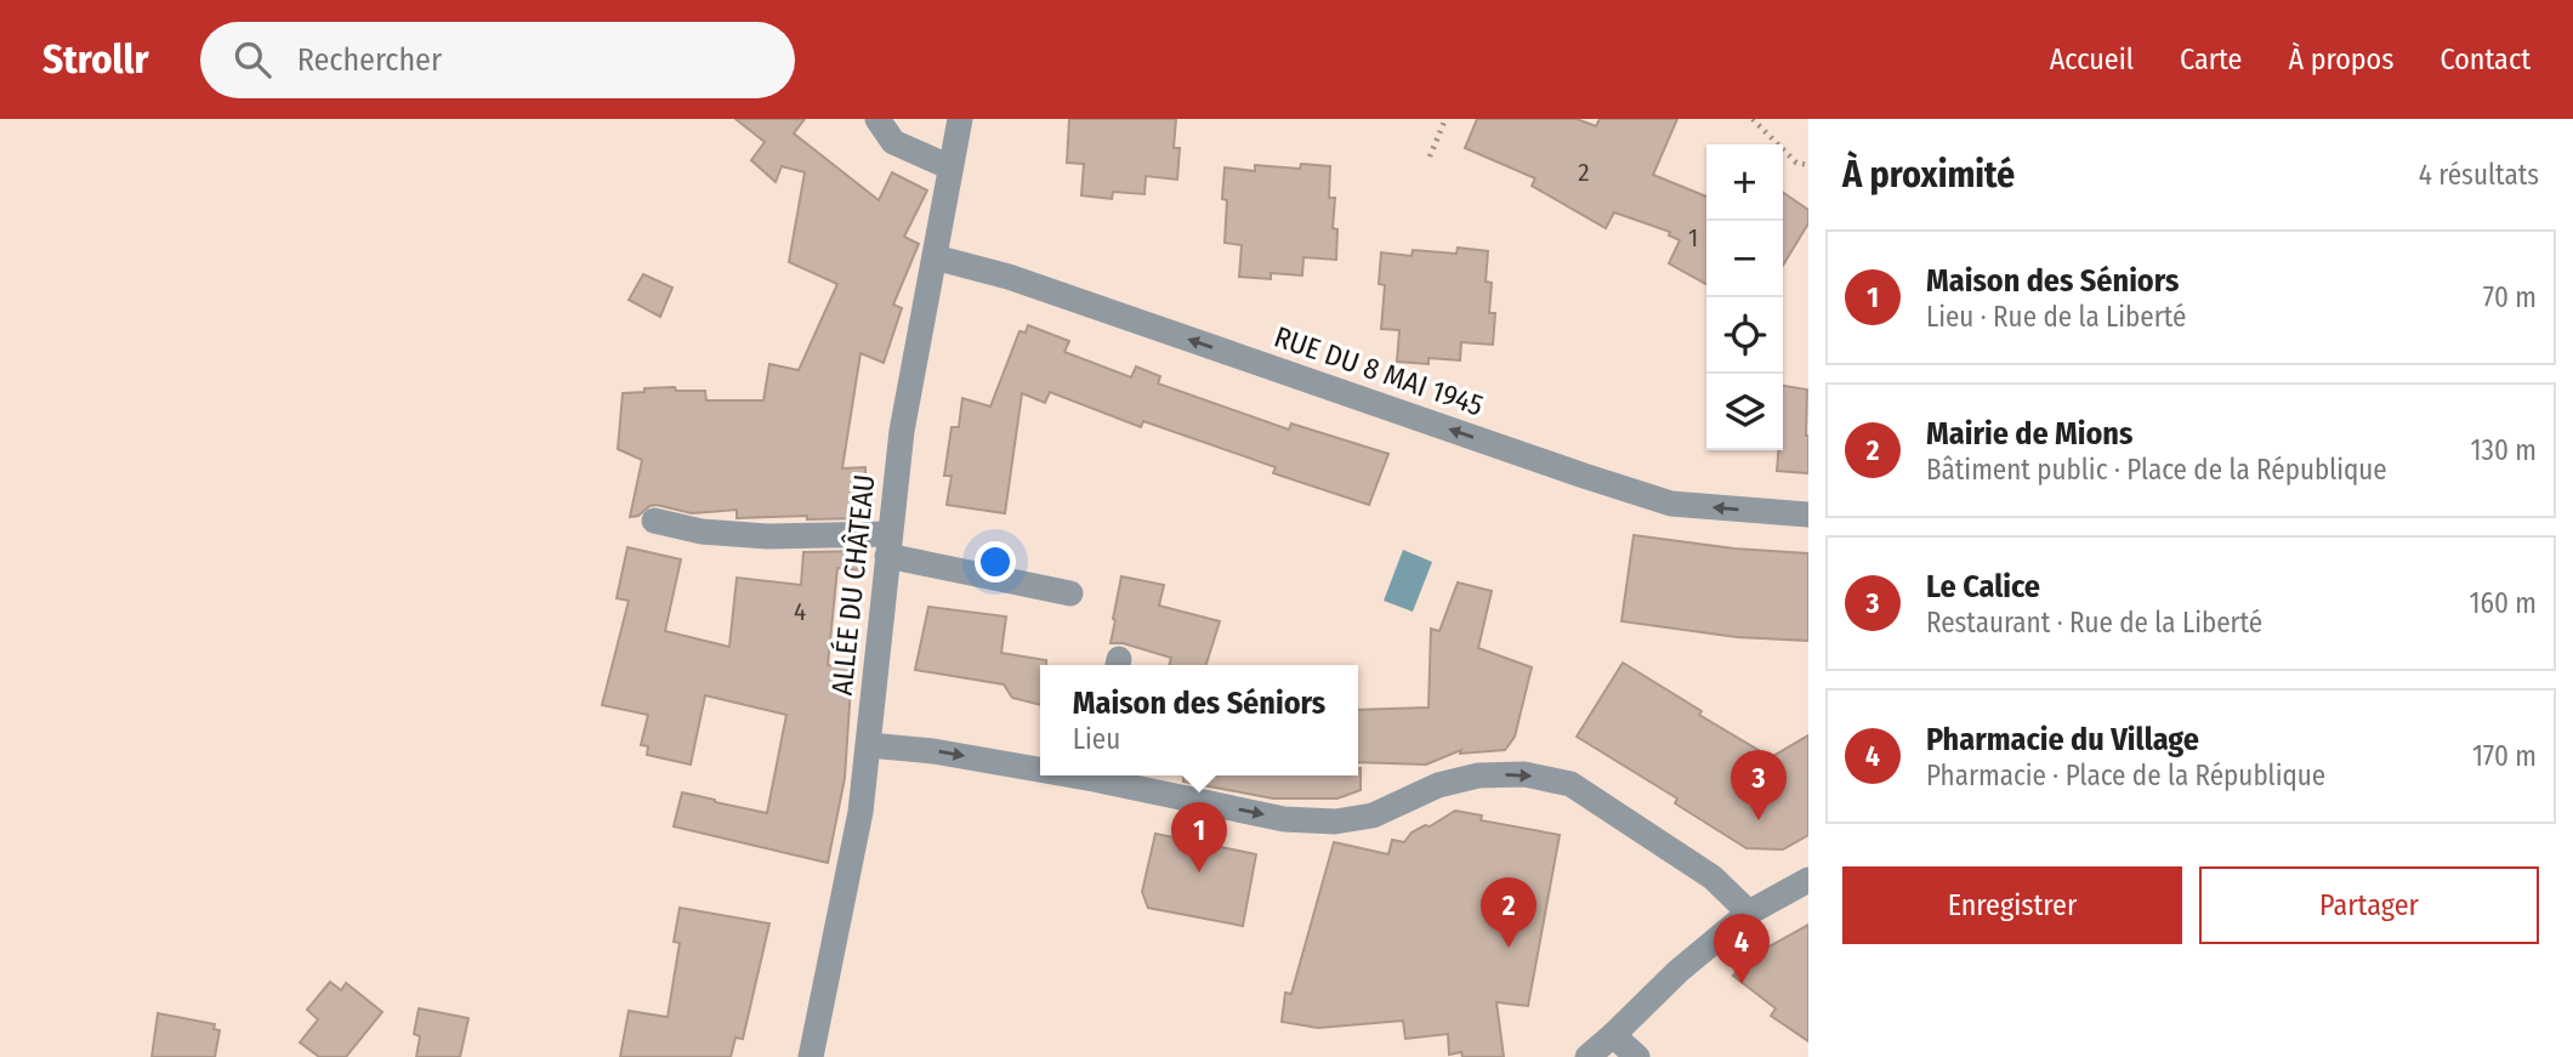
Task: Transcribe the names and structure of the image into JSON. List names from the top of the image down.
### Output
{
  "streets": {
    "street": ["RUE DU 8 MAI 1945", "ALLÉE DU CHÂTEAU"]
  },
  "crossings": [
    ["RUE DU 8 MAI 1945", "ALLÉE DU CHÂTEAU"]
  ],
  "one_way": ["RUE DU 8 MAI 1945"],
  "house_numbers": ["2", "1", "4"],
  "page": {
    "header": "Strollr",
    "search": "Rechercher",
    "nav": [
      "Accueil",
      "Carte",
      "À propos",
      "Contact"
    ],
    "heading": ["À proximité", "4 résultats"],
    "map_buttons": ["+", "−"],
    "list": [
      {
        "mark": "1",
        "name": "Maison des Séniors",
        "note": "Lieu · Rue de la Liberté",
        "value": "70 m"
      },
      {
        "mark": "2",
        "name": "Mairie de Mions",
        "note": "Bâtiment public · Place de la République",
        "value": "130 m"
      },
      {
        "mark": "3",
        "name": "Le Calice",
        "note": "Restaurant · Rue de la Liberté",
        "value": "160 m"
      },
      {
        "mark": "4",
        "name": "Pharmacie du Village",
        "note": "Pharmacie · Place de la République",
        "value": "170 m"
      }
    ],
    "popup": ["Maison des Séniors", "Lieu"],
    "pins": [
      "3",
      "1",
      "2",
      "4"
    ],
    "buttons": ["Enregistrer", "Partager"]
  }
}
